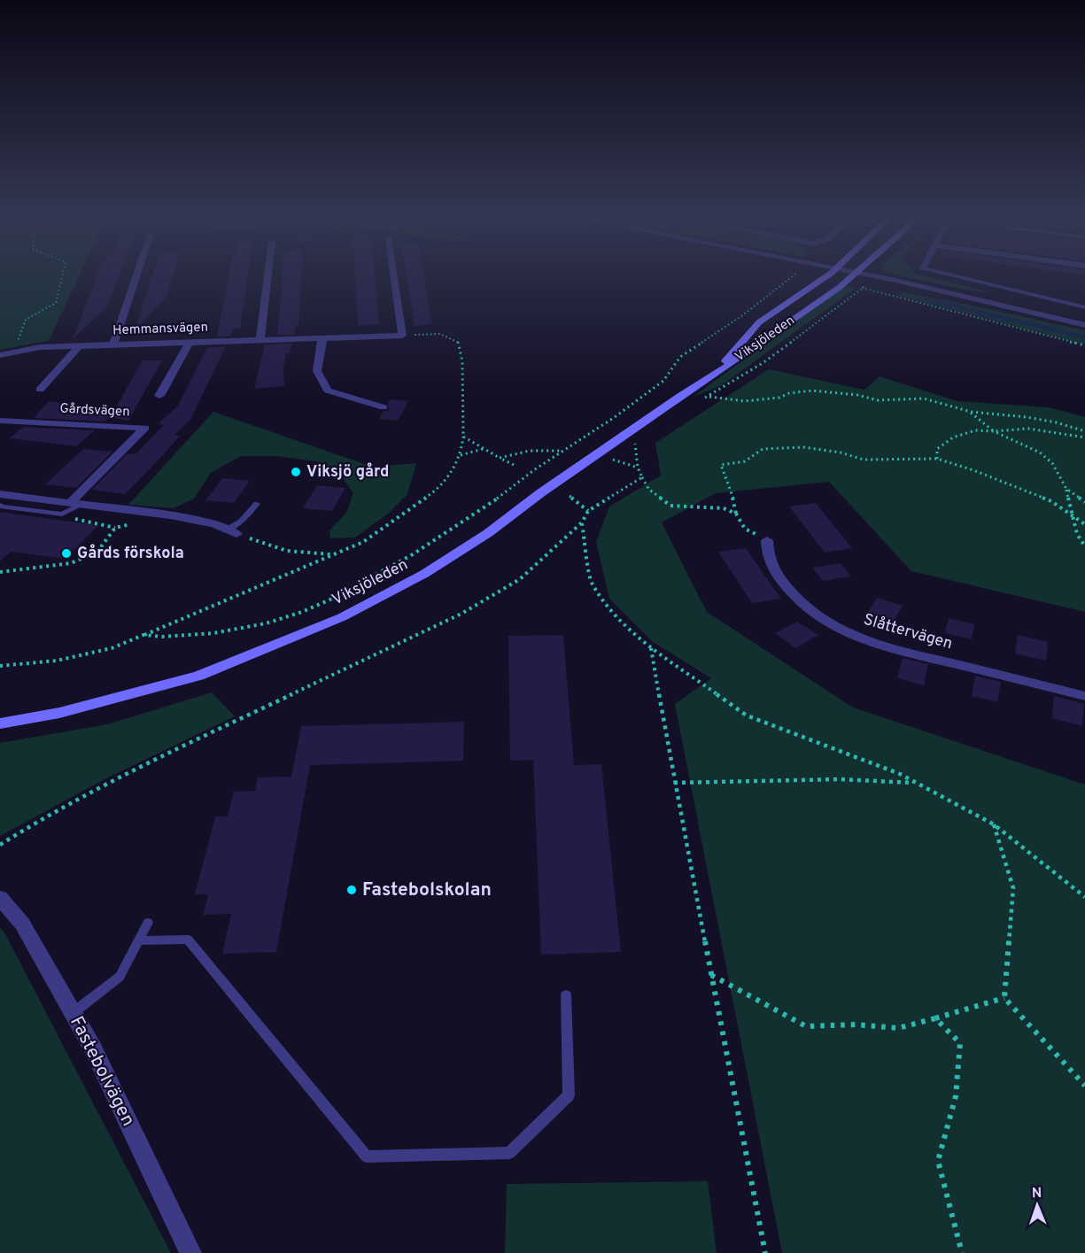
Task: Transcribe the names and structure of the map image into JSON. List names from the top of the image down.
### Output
{
  "streets": {
    "main road": ["Viksjöleden"],
    "street": [
      "Hemmansvägen",
      "Gårdsvägen",
      "Slåttervägen",
      "Fastebolvägen"
    ]
  },
  "places": ["Viksjö gård", "Gårds förskola", "Fastebolskolan"],
  "north": "top"
}
